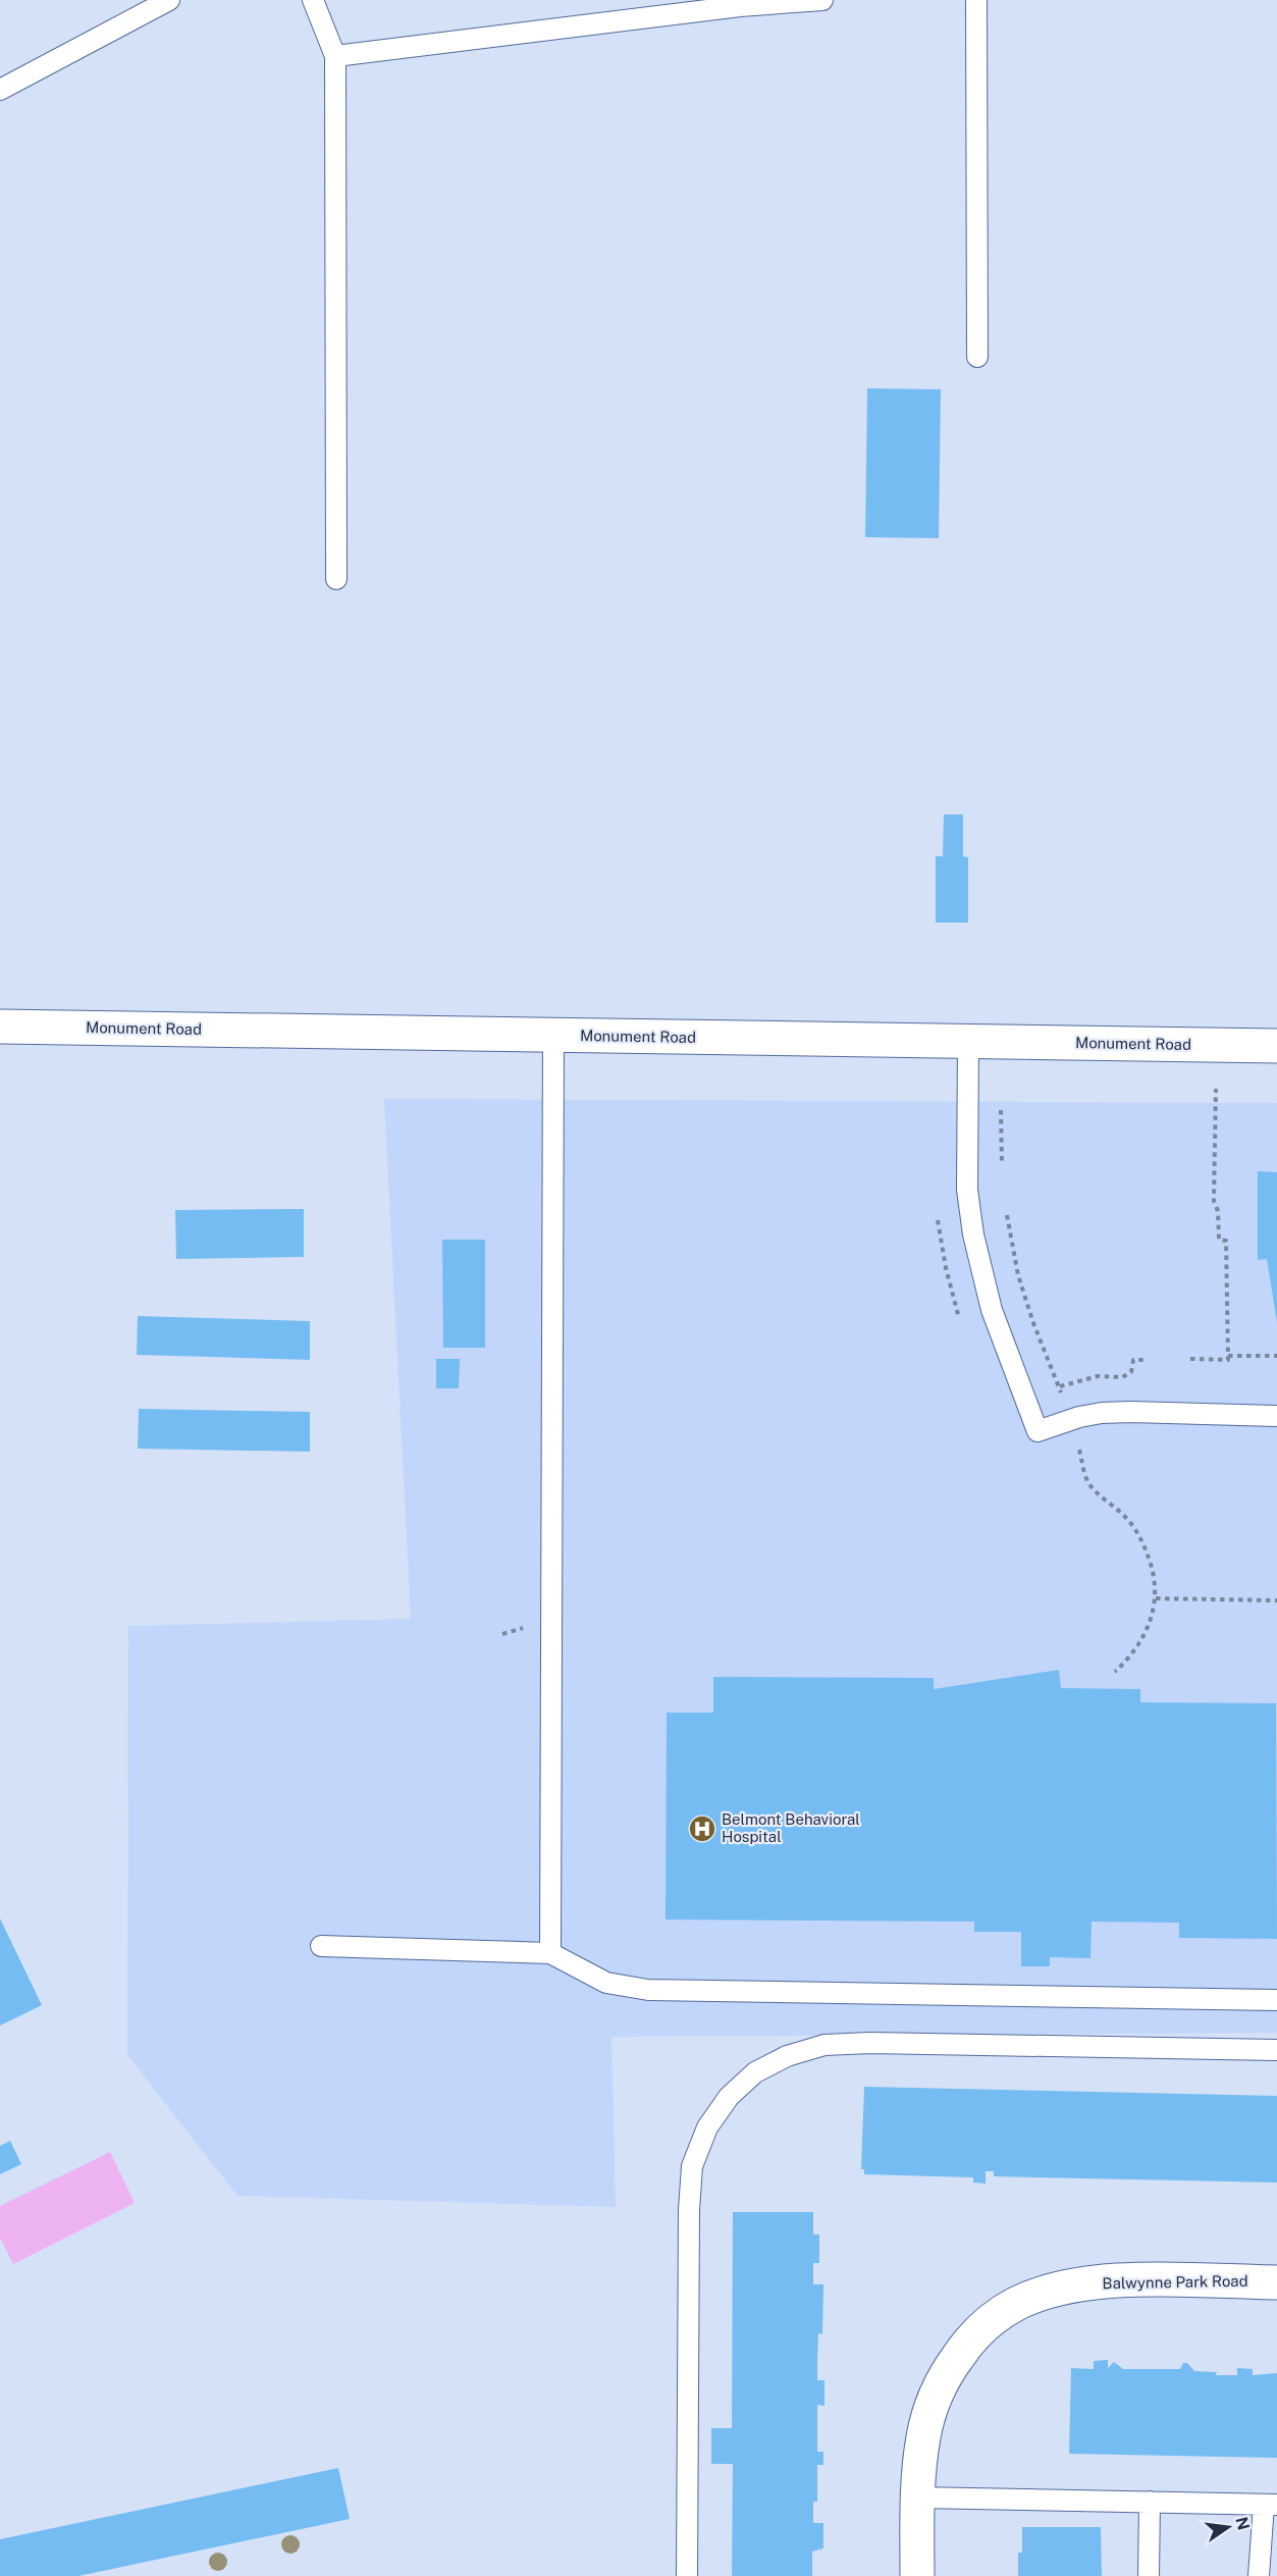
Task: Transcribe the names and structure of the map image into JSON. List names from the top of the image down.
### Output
{
  "streets": {
    "street": ["Monument Road", "Balwynne Park Road"]
  },
  "places": {
    "hospital": ["Belmont Behavioral Hospital"]
  },
  "north": "right"
}
